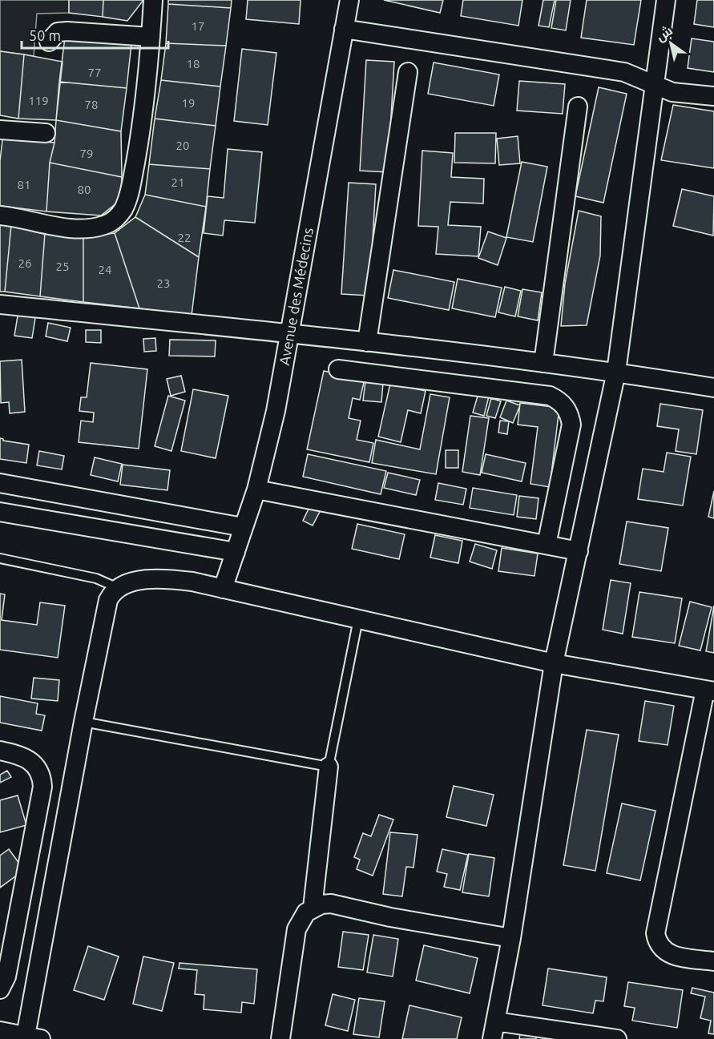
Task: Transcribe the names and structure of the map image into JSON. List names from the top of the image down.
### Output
{
  "streets": {
    "street": ["Avenue des Médecins"]
  },
  "house_numbers": [
    "17",
    "18",
    "77",
    "119",
    "19",
    "78",
    "20",
    "79",
    "21",
    "81",
    "80",
    "22",
    "26",
    "25",
    "24",
    "23"
  ],
  "scale_bar": "50 m",
  "north": "top left"
}
